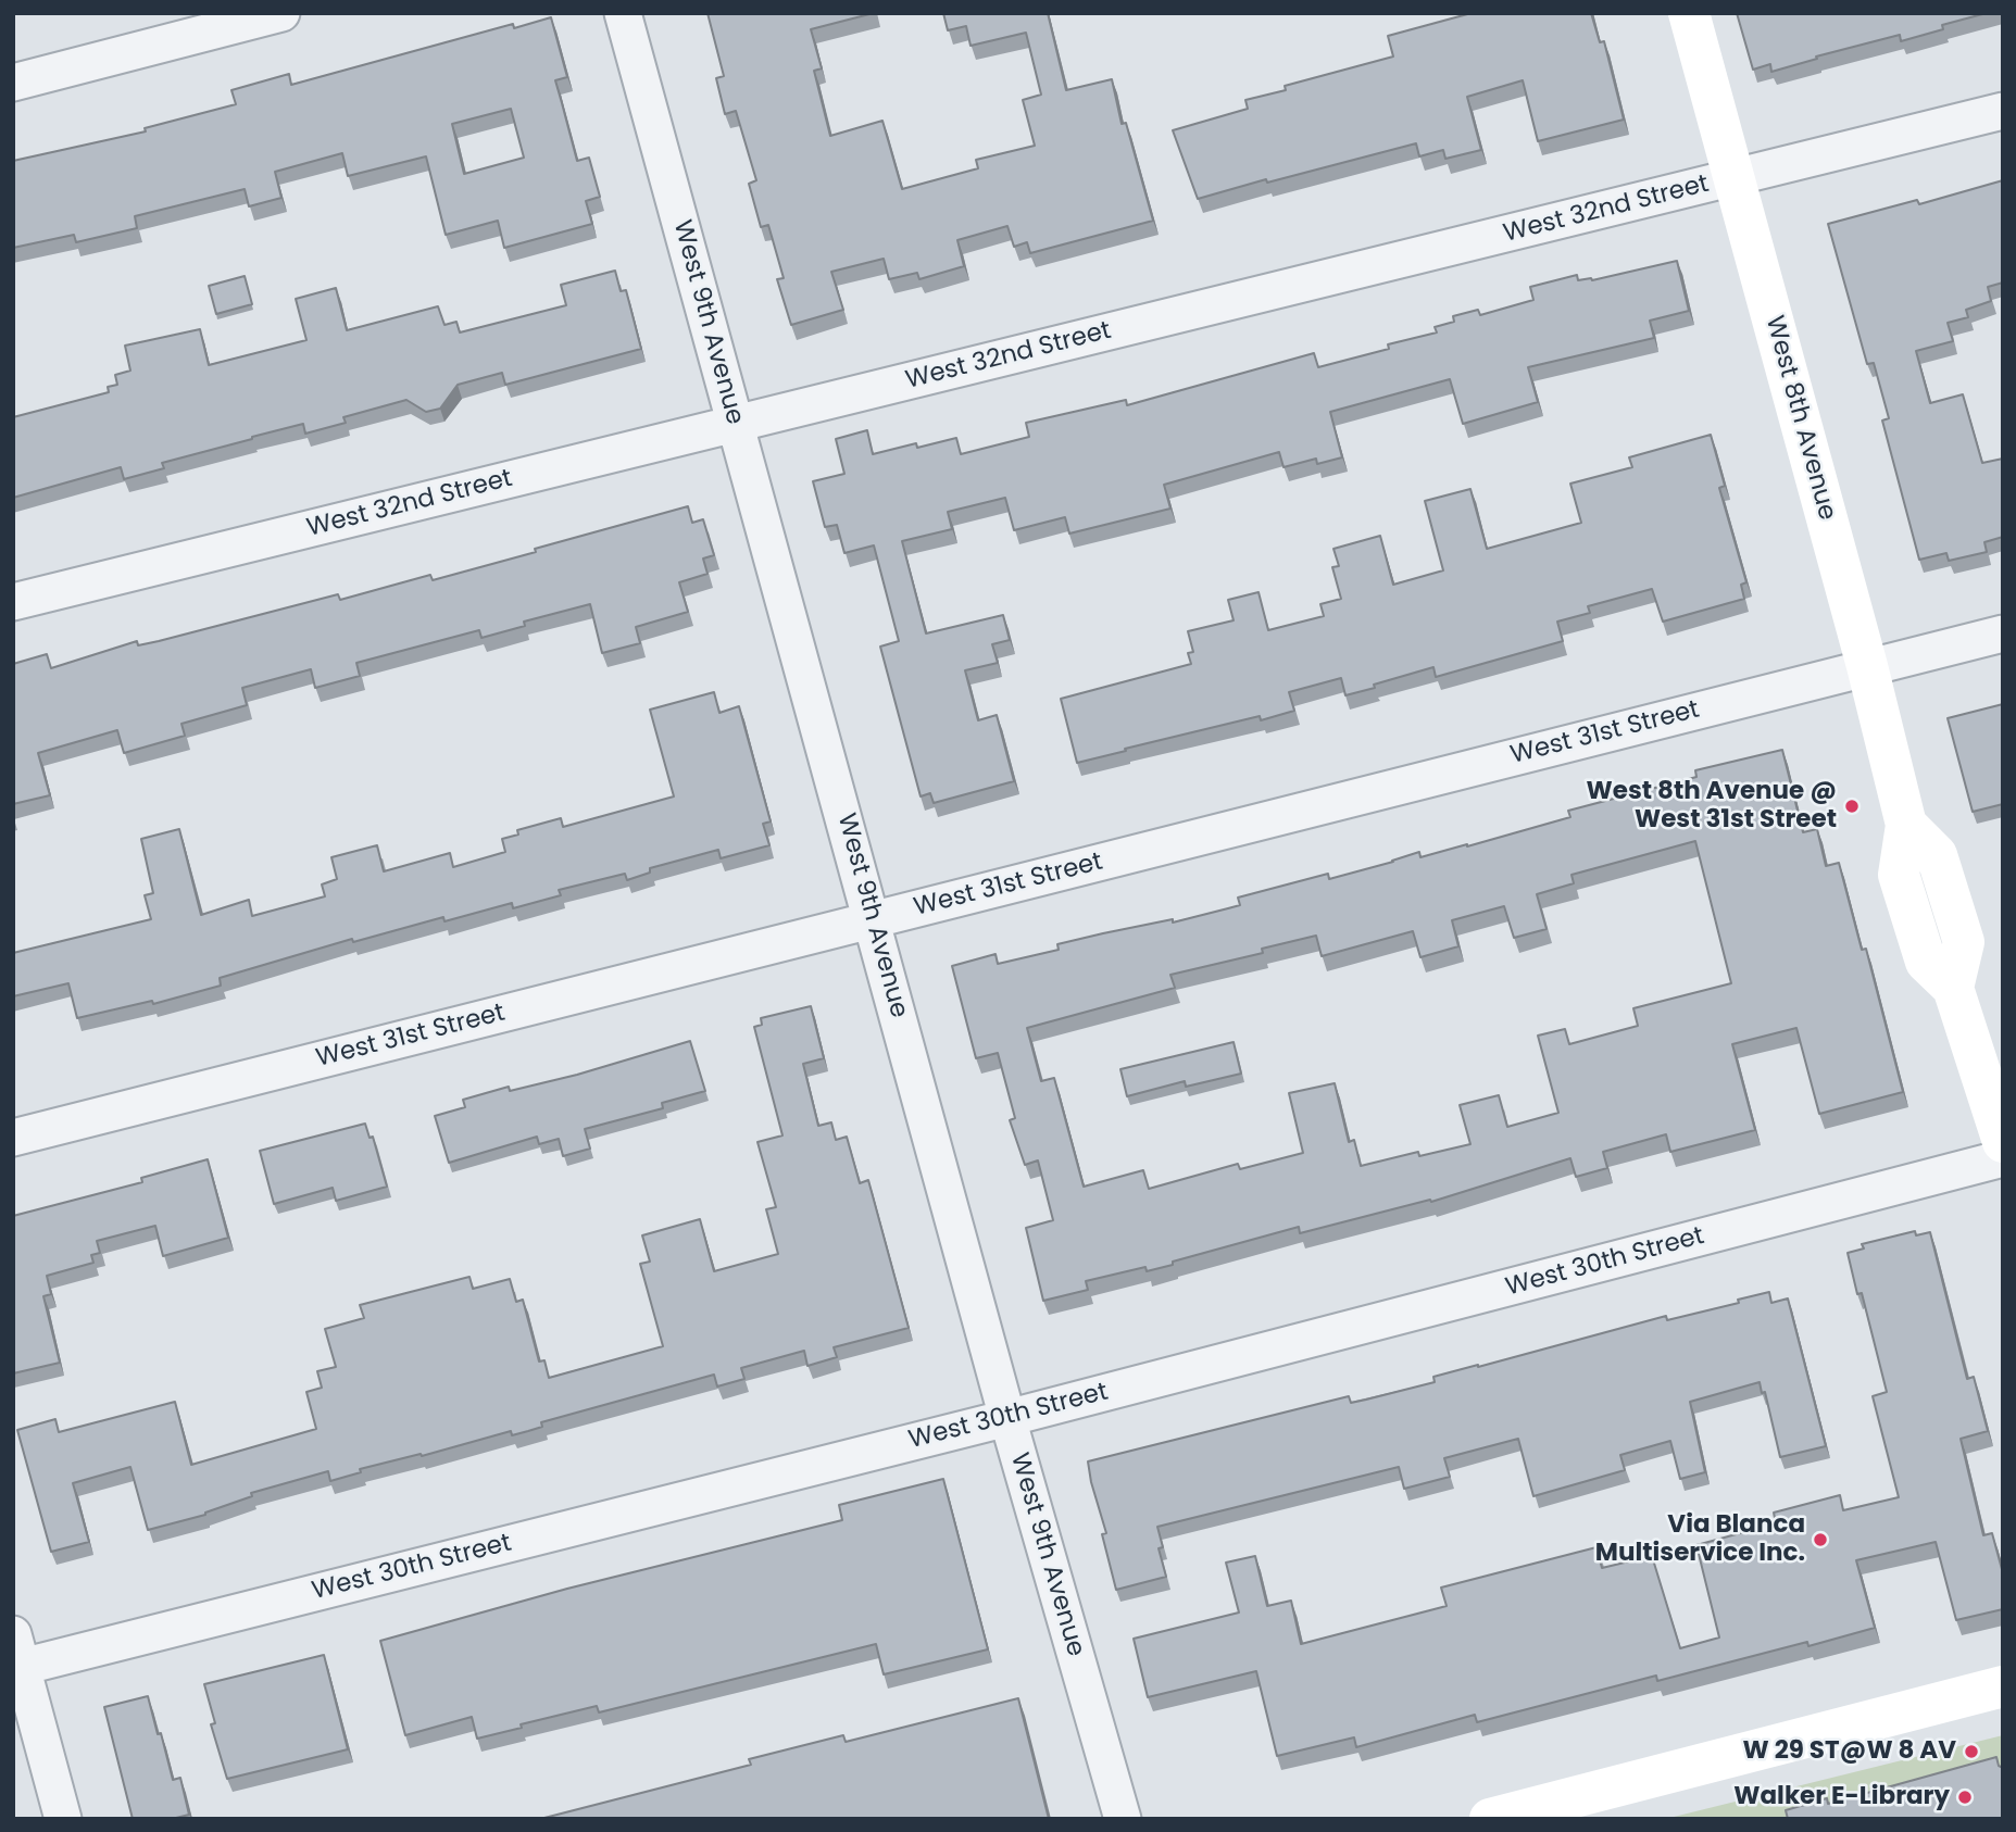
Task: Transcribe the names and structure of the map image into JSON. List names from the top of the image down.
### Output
{
  "streets": {
    "street": [
      "West 32nd Street",
      "West 9th Avenue",
      "West 8th Avenue",
      "West 31st Street",
      "West 30th Street"
    ]
  },
  "crossings": [
    ["West 32nd Street", "West 9th Avenue"],
    ["West 32nd Street", "West 8th Avenue"],
    ["West 9th Avenue", "West 31st Street"],
    ["West 9th Avenue", "West 30th Street"],
    ["West 8th Avenue", "West 31st Street"]
  ],
  "places": [
    "West 8th Avenue @ West 31st Street",
    "Via Blanca Multiservice Inc.",
    "W 29 ST@W 8 AV",
    "Walker E-Library"
  ]
}
